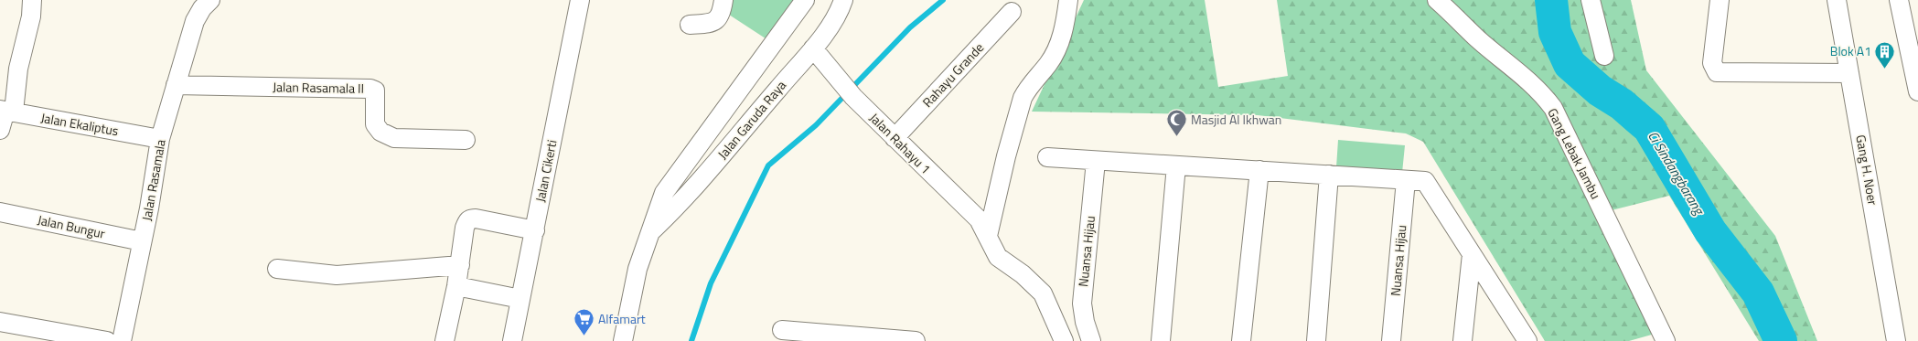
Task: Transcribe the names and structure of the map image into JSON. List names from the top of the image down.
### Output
{
  "streets": {
    "street": [
      "Rahayu Grande",
      "Jalan Rasamala II",
      "Jalan Garuda Raya",
      "Jalan Ekaliptus",
      "Jalan Rahayu 1",
      "Gang Lebak Jambu",
      "Gang H. Noer",
      "Jalan Cikerti",
      "Jalan Rasamala",
      "Jalan Bungur",
      "Nuansa Hijau"
    ]
  },
  "crossings": [
    ["Rahayu Grande", "Jalan Rahayu 1"],
    ["Jalan Rasamala II", "Jalan Rasamala"],
    ["Jalan Garuda Raya", "Jalan Rahayu 1"],
    ["Jalan Ekaliptus", "Jalan Rasamala"],
    ["Jalan Rasamala", "Jalan Bungur"]
  ],
  "water": ["Ci Sindangbarang"],
  "places": {
    "building": ["Blok A1"],
    "mosque": ["Masjid Al Ikhwan"],
    "supermarket": ["Alfamart"]
  }
}
